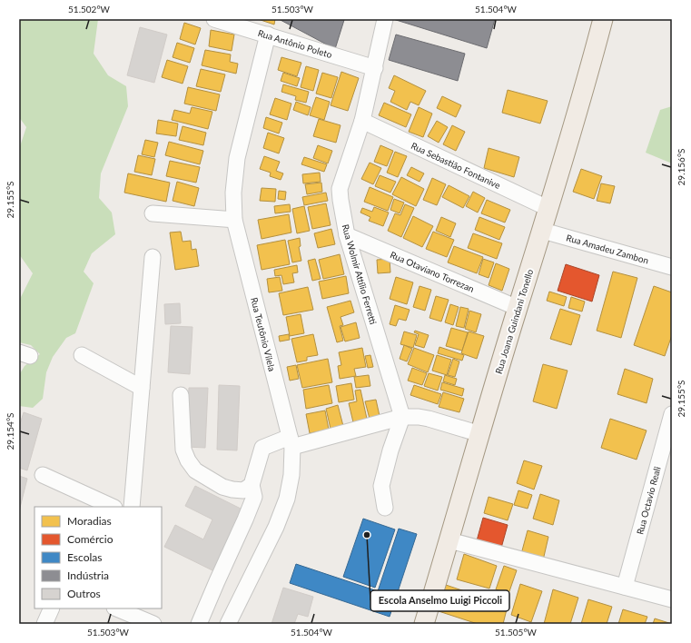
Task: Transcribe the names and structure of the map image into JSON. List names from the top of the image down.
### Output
{
  "streets": {
    "main road": ["Rua Joana Guindani Tonello"],
    "street": [
      "Rua Antônio Poleto",
      "Rua Sebastião Fontanive",
      "Rua Amadeu Zambon",
      "Rua Otaviano Torrezan",
      "Rua Wolmir Attílio Ferretti",
      "Rua Teutônio Vilela",
      "Rua Octavio Reali"
    ]
  },
  "crossings": [
    ["Rua Antônio Poleto", "Rua Wolmir Attílio Ferretti"],
    ["Rua Antônio Poleto", "Rua Teutônio Vilela"],
    ["Rua Sebastião Fontanive", "Rua Wolmir Attílio Ferretti"],
    ["Rua Sebastião Fontanive", "Rua Joana Guindani Tonello"],
    ["Rua Amadeu Zambon", "Rua Joana Guindani Tonello"],
    ["Rua Otaviano Torrezan", "Rua Wolmir Attílio Ferretti"],
    ["Rua Otaviano Torrezan", "Rua Joana Guindani Tonello"]
  ],
  "places": ["Escola Anselmo Luigi Piccoli"],
  "legend": [
    "Moradias",
    "Comércio",
    "Escolas",
    "Indústria",
    "Outros"
  ],
  "coordinates": [
    "51.502°W",
    "51.503°W",
    "51.504°W",
    "29.156°S",
    "29.155°S",
    "29.154°S",
    "51.505°W"
  ]
}
